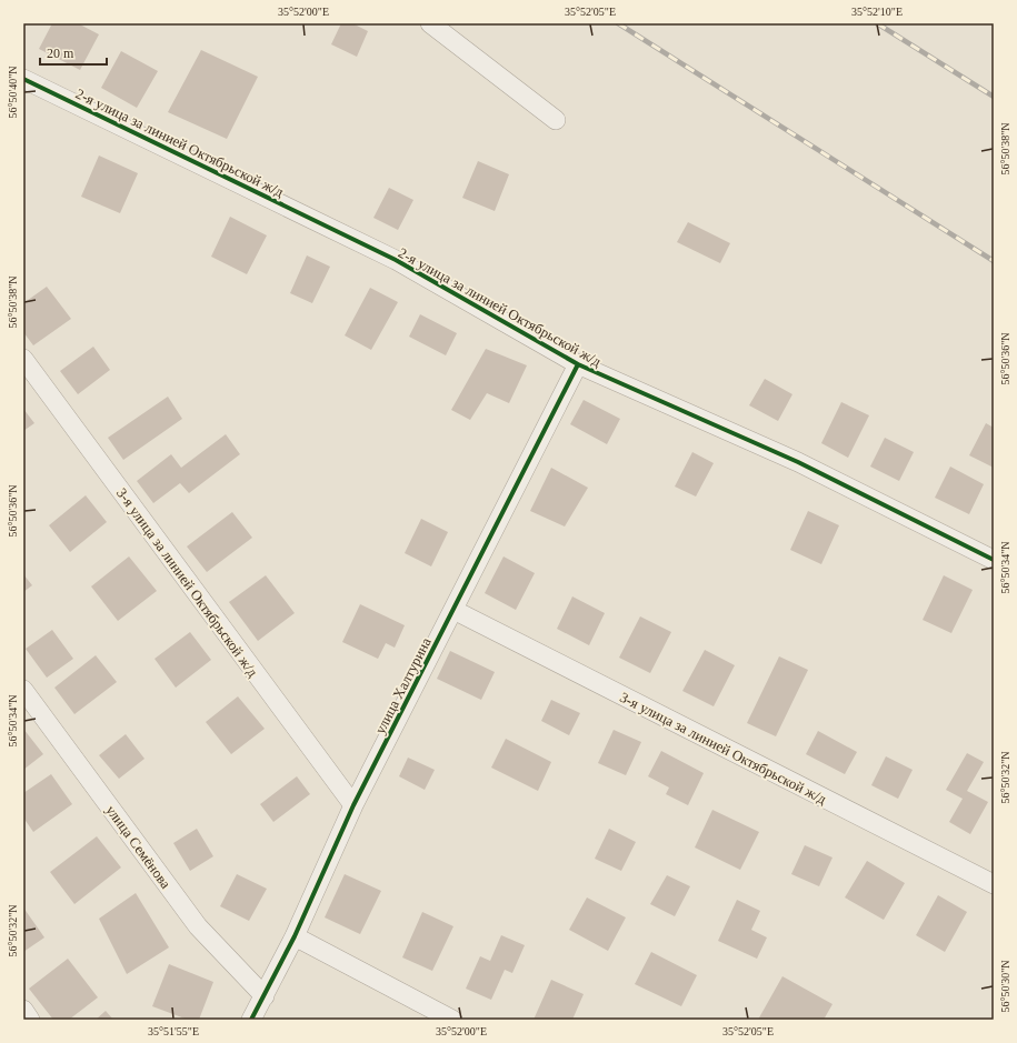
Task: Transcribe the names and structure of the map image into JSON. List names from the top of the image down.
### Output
{
  "streets": {
    "street": [
      "2-я улица за линией Октябрьской ж/д",
      "3-я улица за линией Октябрьской ж/д",
      "улица Халтурина",
      "улица Семёнова"
    ]
  },
  "crossings": [
    ["2-я улица за линией Октябрьской ж/д", "улица Халтурина"],
    ["3-я улица за линией Октябрьской ж/д", "улица Халтурина"],
    ["улица Халтурина", "улица Семёнова"]
  ],
  "scale_bar": "20 m",
  "coordinates": [
    "35°52'00\"E",
    "35°52'05\"E",
    "35°52'10\"E",
    "56°50'40\"N",
    "56°50'38\"N",
    "56°50'36\"N",
    "56°50'34\"N",
    "56°50'32\"N",
    "56°50'30\"N",
    "35°51'55\"E"
  ]
}
